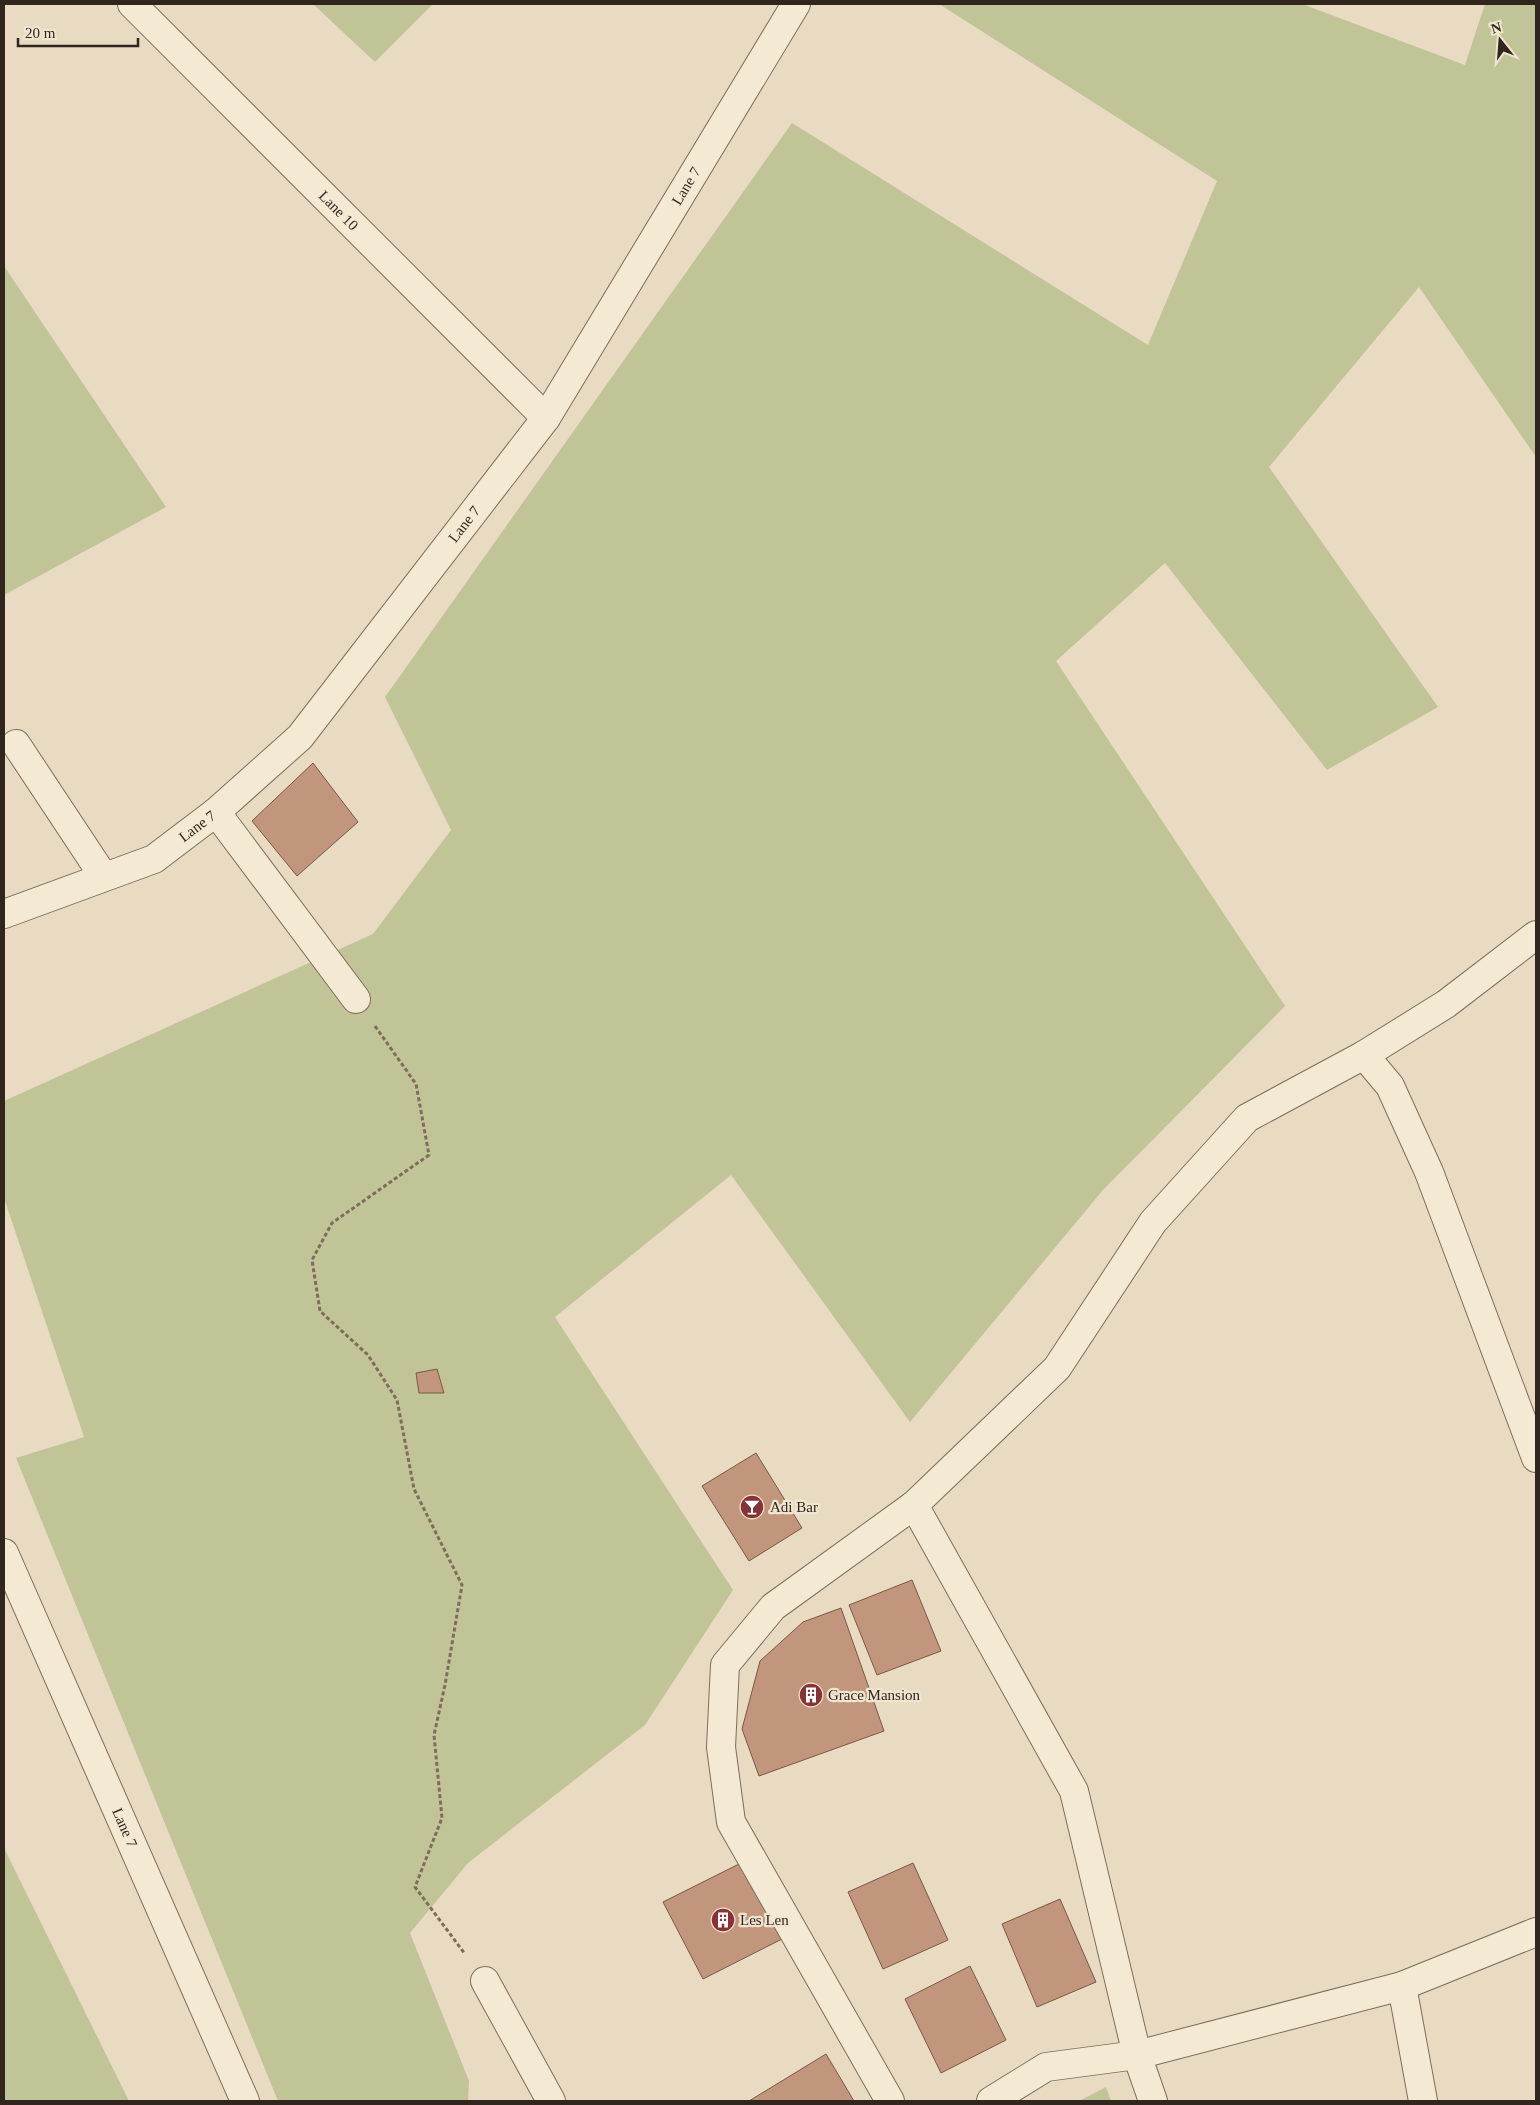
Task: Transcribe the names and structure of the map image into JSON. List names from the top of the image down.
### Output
{
  "streets": {
    "street": ["Lane 7", "Lane 10"]
  },
  "crossings": [
    ["Lane 7", "Lane 10"]
  ],
  "places": {
    "bar": ["Adi Bar"],
    "building": ["Grace Mansion", "Les Len"]
  },
  "scale_bar": "20 m",
  "north": "top"
}
